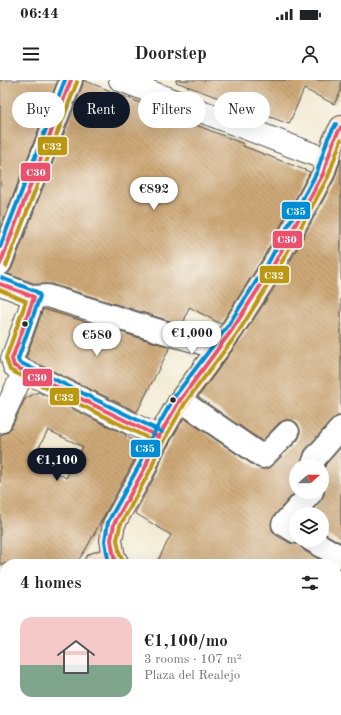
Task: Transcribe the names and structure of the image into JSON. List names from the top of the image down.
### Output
{
  "lines": ["transit line C30", "transit line C35", "transit line C32"],
  "north": "right",
  "page": {
    "status": "06:44",
    "header": "Doorstep",
    "chip": [
      "Buy",
      "Rent",
      "Filters",
      "New"
    ],
    "price": [
      "€892",
      "€1,000",
      "€580",
      "€1,100"
    ],
    "heading": "4 homes",
    "list": [
      {
        "name": "€1,100/mo",
        "note": "3 rooms · 107 m² · Plaza del Realejo"
      }
    ]
  }
}
